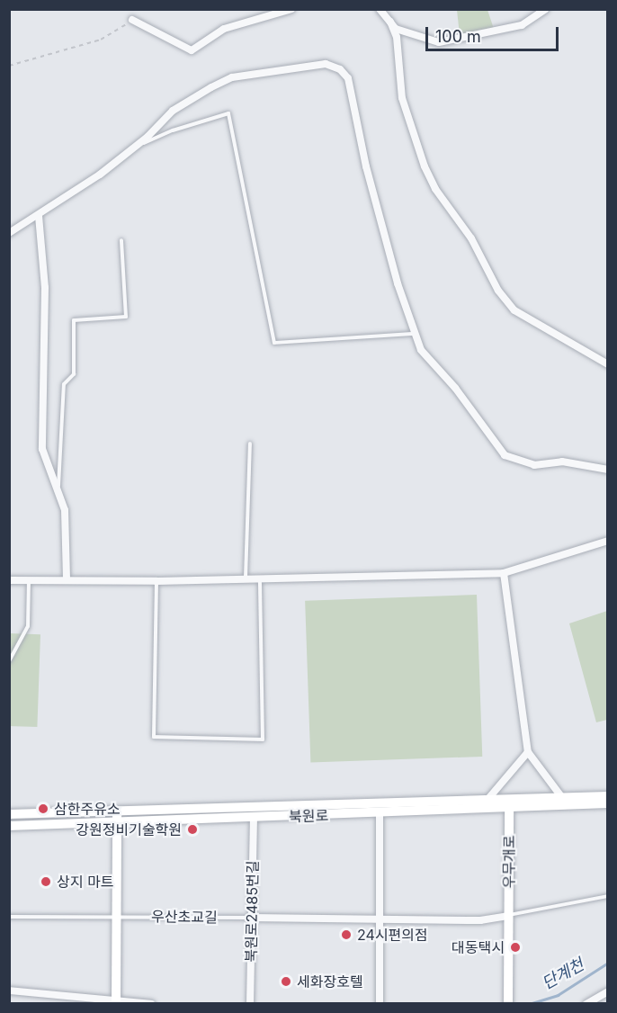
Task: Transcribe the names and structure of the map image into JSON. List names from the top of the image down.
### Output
{
  "streets": {
    "street": ["북원로", "우무개로", "북원로2485번길"],
    "lane": ["우산초교길"]
  },
  "crossings": [
    ["북원로", "우무개로"],
    ["북원로", "북원로2485번길"],
    ["북원로2485번길", "우산초교길"]
  ],
  "water": ["단계천"],
  "places": [
    "삼한주유소",
    "강원정비기술학원",
    "상지 마트",
    "24시편의점",
    "대동택시",
    "세화장호텔"
  ],
  "scale_bar": "100 m"
}
